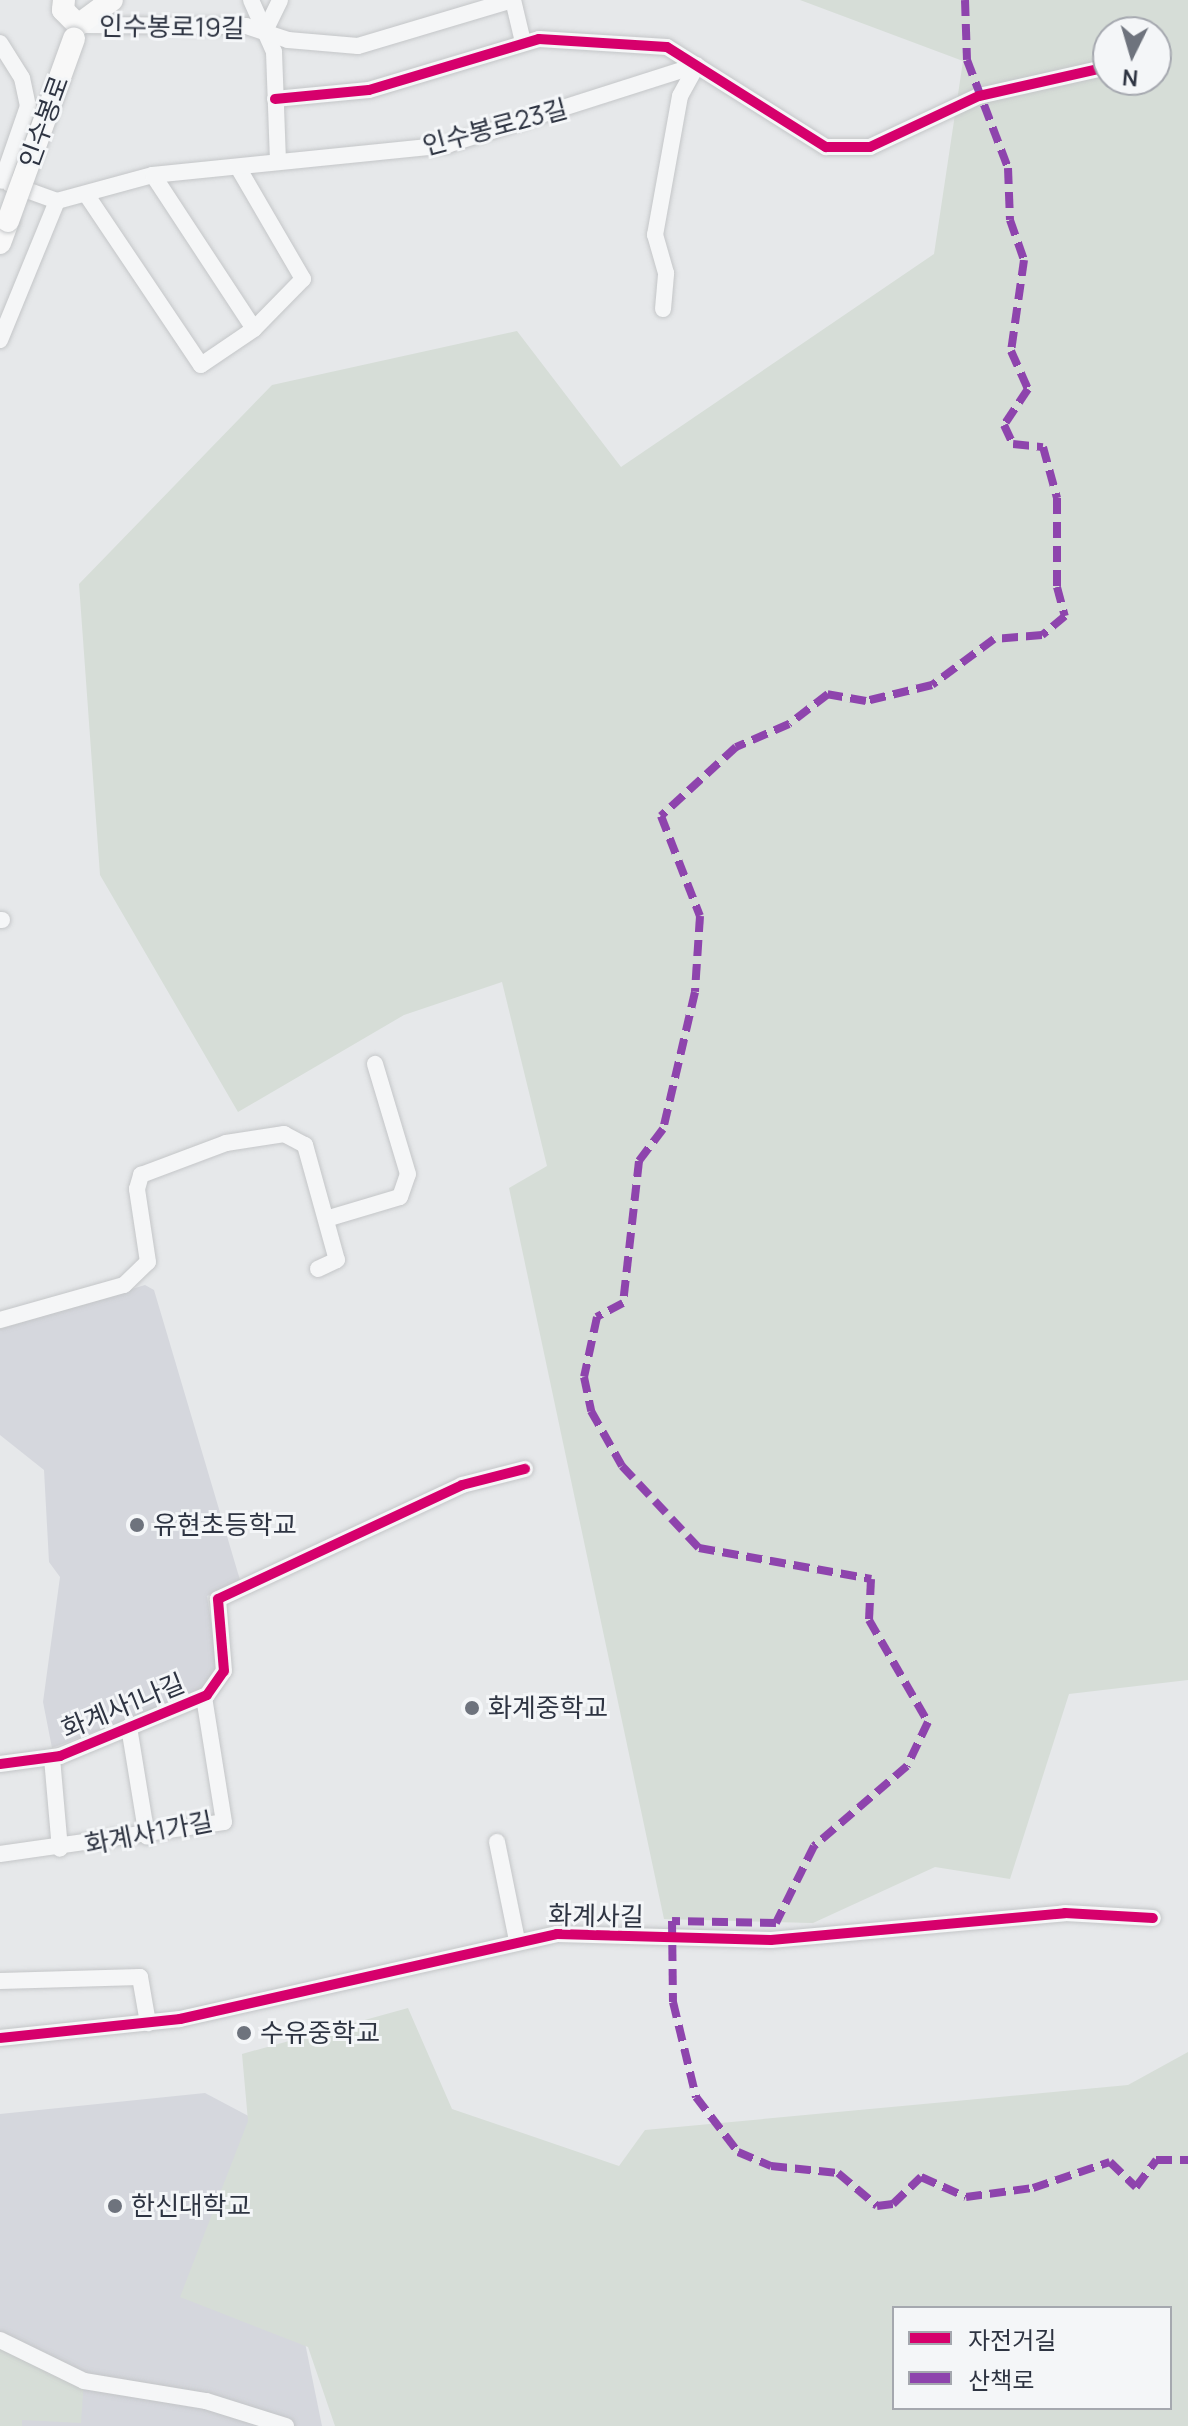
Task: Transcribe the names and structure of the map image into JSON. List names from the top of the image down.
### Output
{
  "streets": {
    "main road": ["인수봉로"],
    "street": [
      "인수봉로19길",
      "인수봉로23길",
      "화계사1나길",
      "화계사1가길",
      "화계사길"
    ]
  },
  "crossings": [
    ["인수봉로19길", "인수봉로"],
    ["화계사1나길", "화계사1가길"]
  ],
  "places": [
    "유현초등학교",
    "화계중학교",
    "수유중학교",
    "한신대학교"
  ],
  "legend": ["자전거길", "산책로"],
  "north": "bottom"
}
